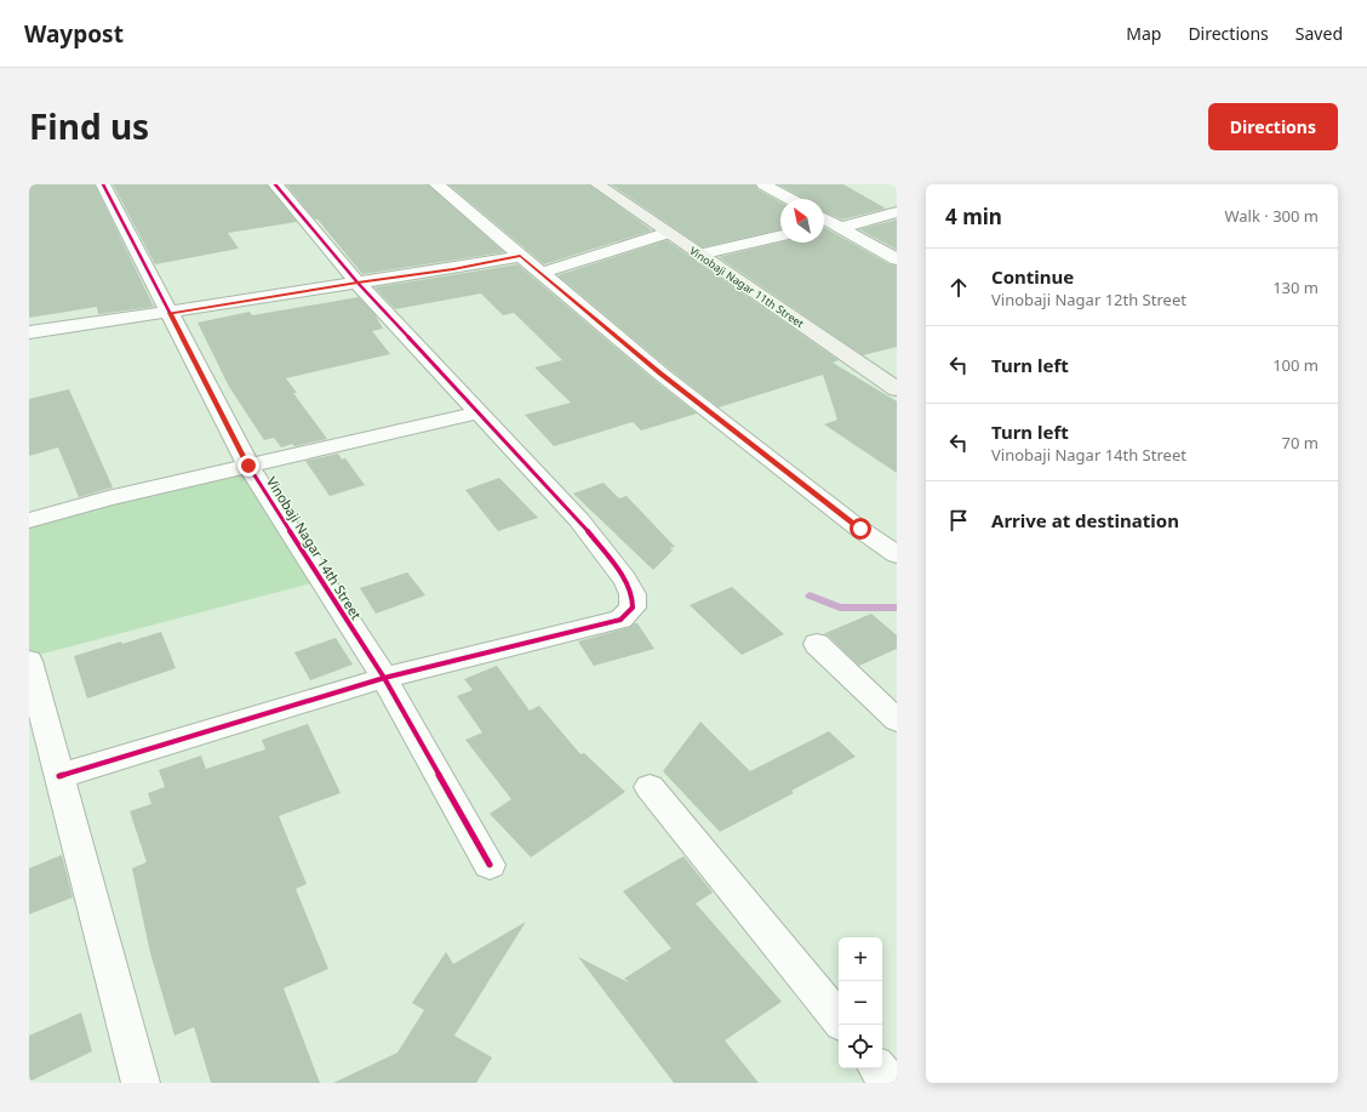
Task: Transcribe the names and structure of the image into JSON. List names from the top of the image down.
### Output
{
  "streets": {
    "street": ["Vinobaji Nagar 11th Street", "Vinobaji Nagar 14th Street"]
  },
  "north": "top left",
  "page": {
    "header": "Waypost",
    "nav": ["Map", "Directions", "Saved"],
    "title": "Find us",
    "buttons": "Directions",
    "heading": ["4 min", "Walk · 300 m"],
    "list": [
      ["Continue", "Vinobaji Nagar 12th Street", "130 m"],
      ["Turn left", "100 m"],
      ["Turn left", "Vinobaji Nagar 14th Street", "70 m"],
      "Arrive at destination"
    ],
    "map_buttons": ["+", "−"]
  }
}
